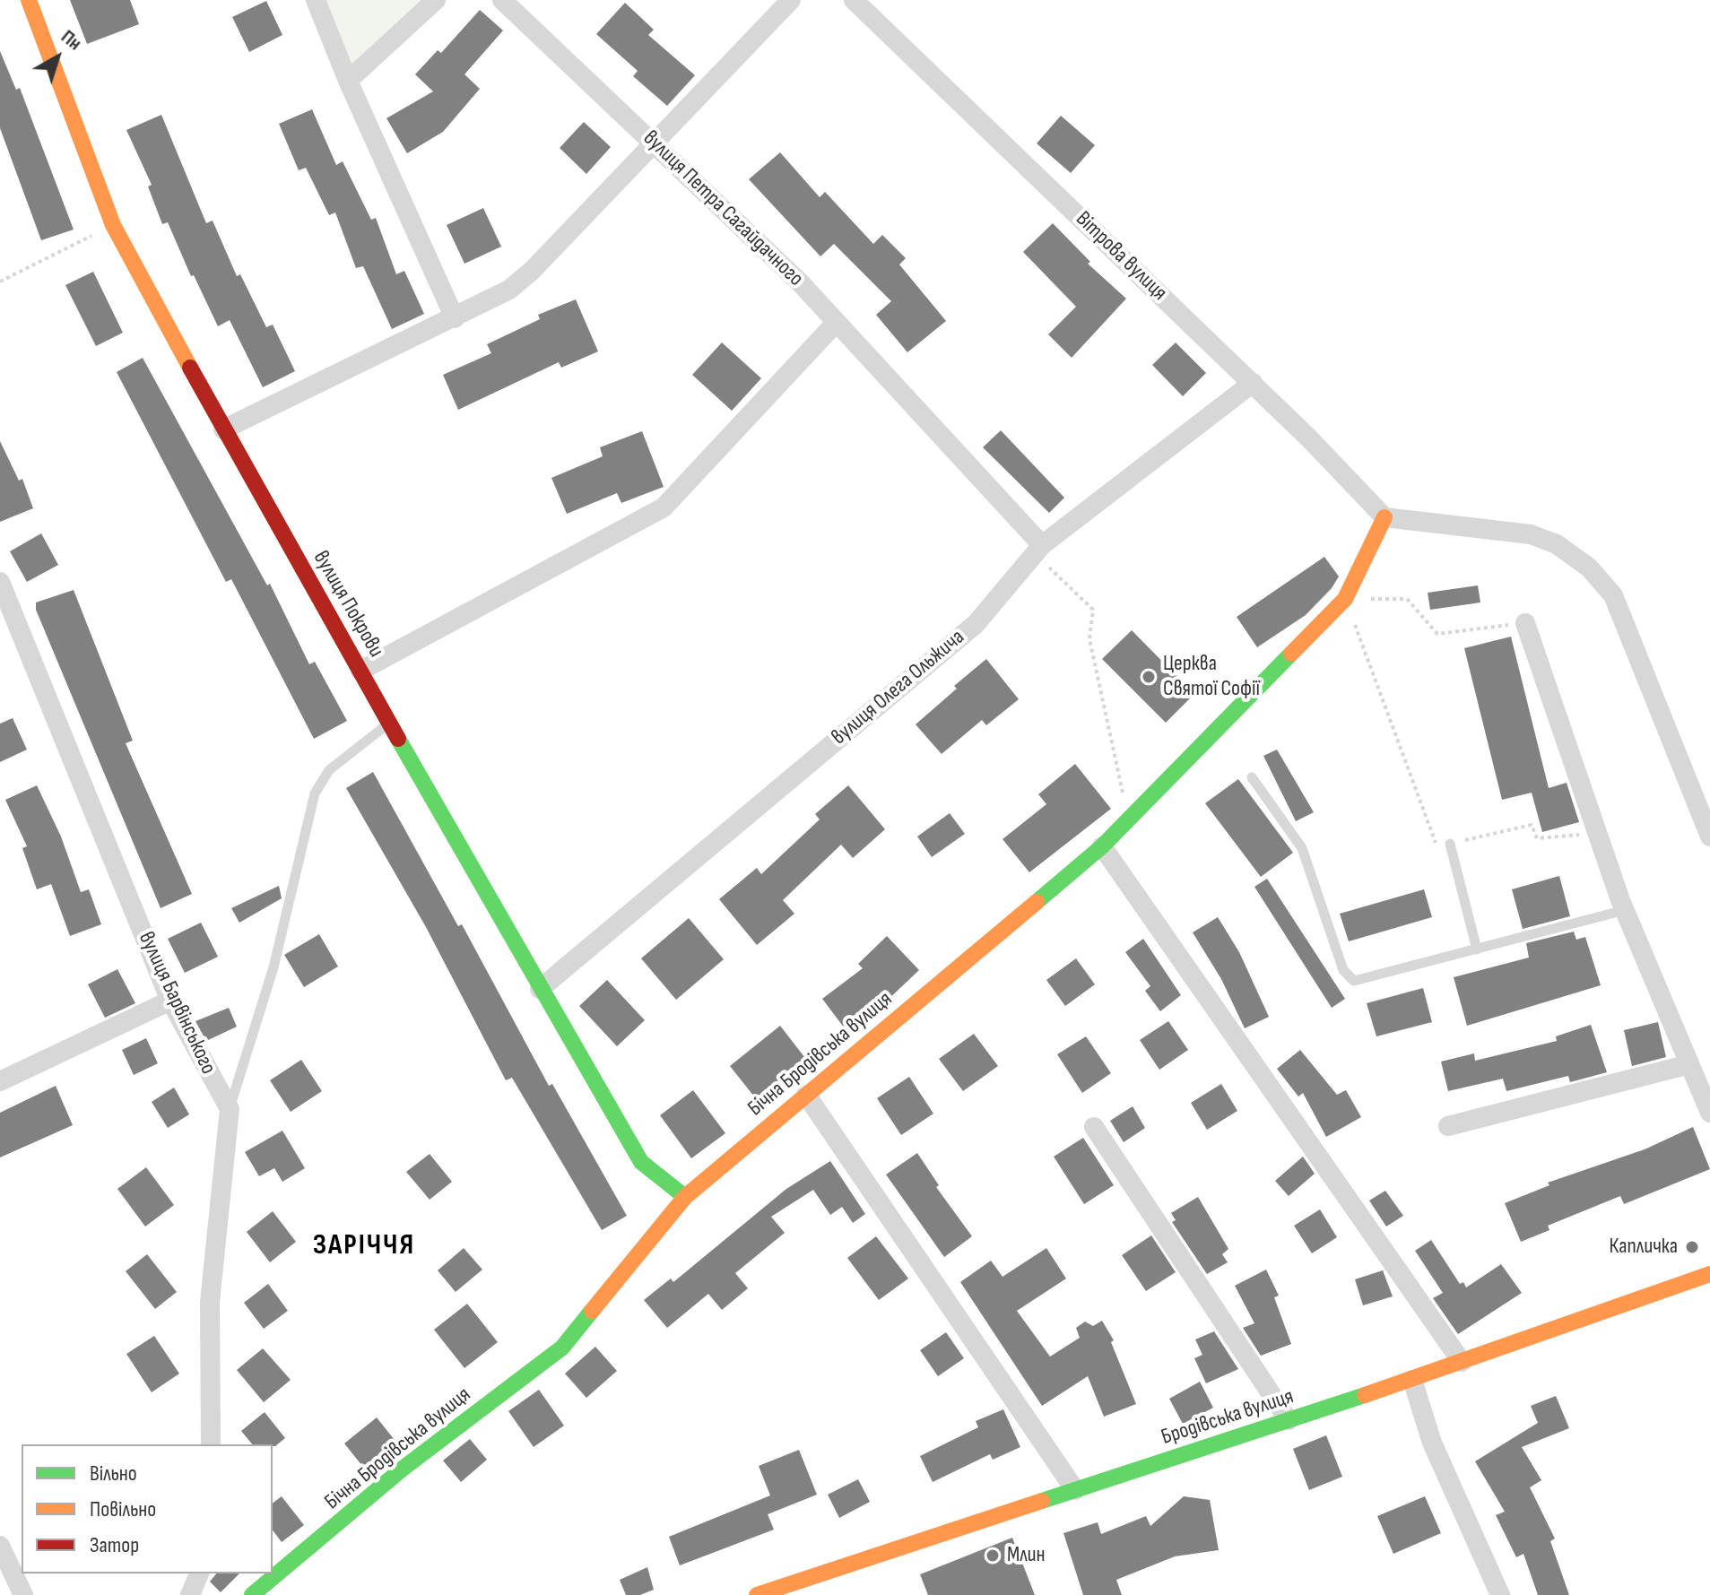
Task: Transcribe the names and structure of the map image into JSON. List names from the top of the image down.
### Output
{
  "streets": {
    "street": [
      "вулиця Петра Сагайдачного",
      "Вітрова вулиця",
      "вулиця Покрови",
      "вулиця Олега Ольжича",
      "вулиця Барвінського",
      "Бічна Бродівська вулиця",
      "Бродівська вулиця"
    ]
  },
  "crossings": [
    ["вулиця Петра Сагайдачного", "вулиця Олега Ольжича"],
    ["Вітрова вулиця", "вулиця Олега Ольжича"],
    ["Вітрова вулиця", "Бічна Бродівська вулиця"],
    ["вулиця Покрови", "вулиця Олега Ольжича"],
    ["вулиця Покрови", "Бічна Бродівська вулиця"]
  ],
  "districts": ["ЗАРІЧЧЯ"],
  "places": ["Церква Святої Софії", "Капличка", "Млин"],
  "legend": ["Вільно", "Повільно", "Затор"],
  "north": "top right"
}
